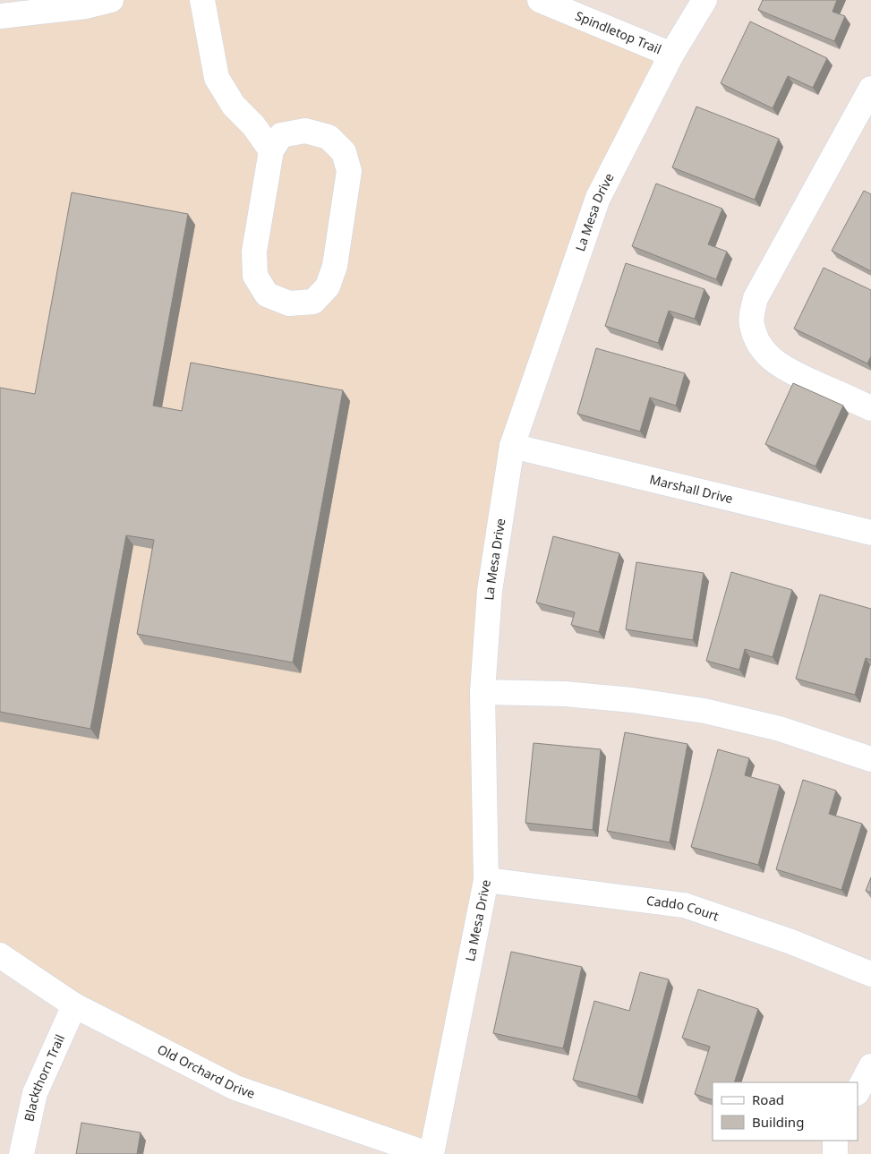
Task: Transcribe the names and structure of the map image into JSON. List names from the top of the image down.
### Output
{
  "streets": {
    "street": [
      "Spindletop Trail",
      "La Mesa Drive",
      "Marshall Drive",
      "Caddo Court",
      "Old Orchard Drive",
      "Blackthorn Trail"
    ]
  },
  "crossings": [
    ["Spindletop Trail", "La Mesa Drive"],
    ["La Mesa Drive", "Marshall Drive"],
    ["La Mesa Drive", "Caddo Court"],
    ["Old Orchard Drive", "Blackthorn Trail"]
  ],
  "legend": ["Road", "Building"]
}
